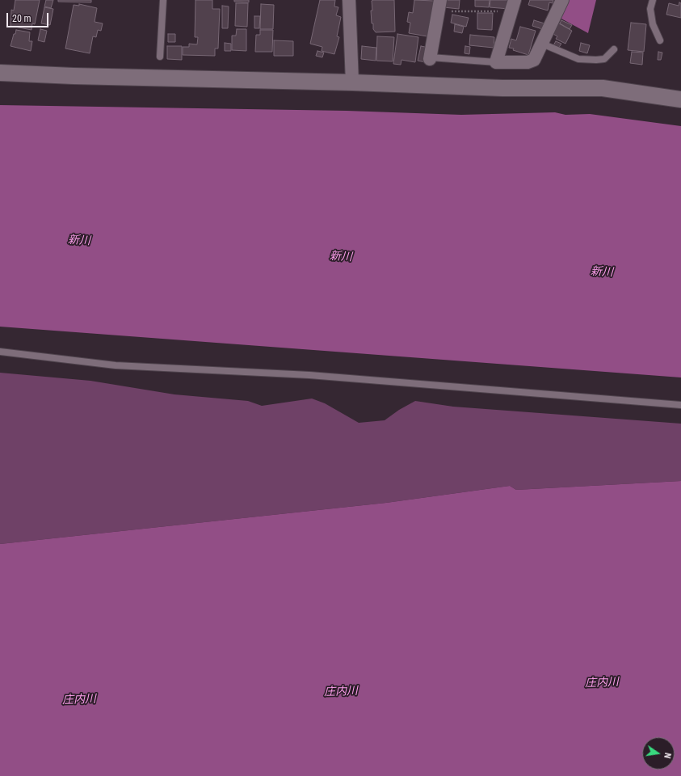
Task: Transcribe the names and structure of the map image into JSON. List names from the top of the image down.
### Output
{
  "water": ["新川", "庄内川"],
  "scale_bar": "20 m",
  "north": "right"
}
